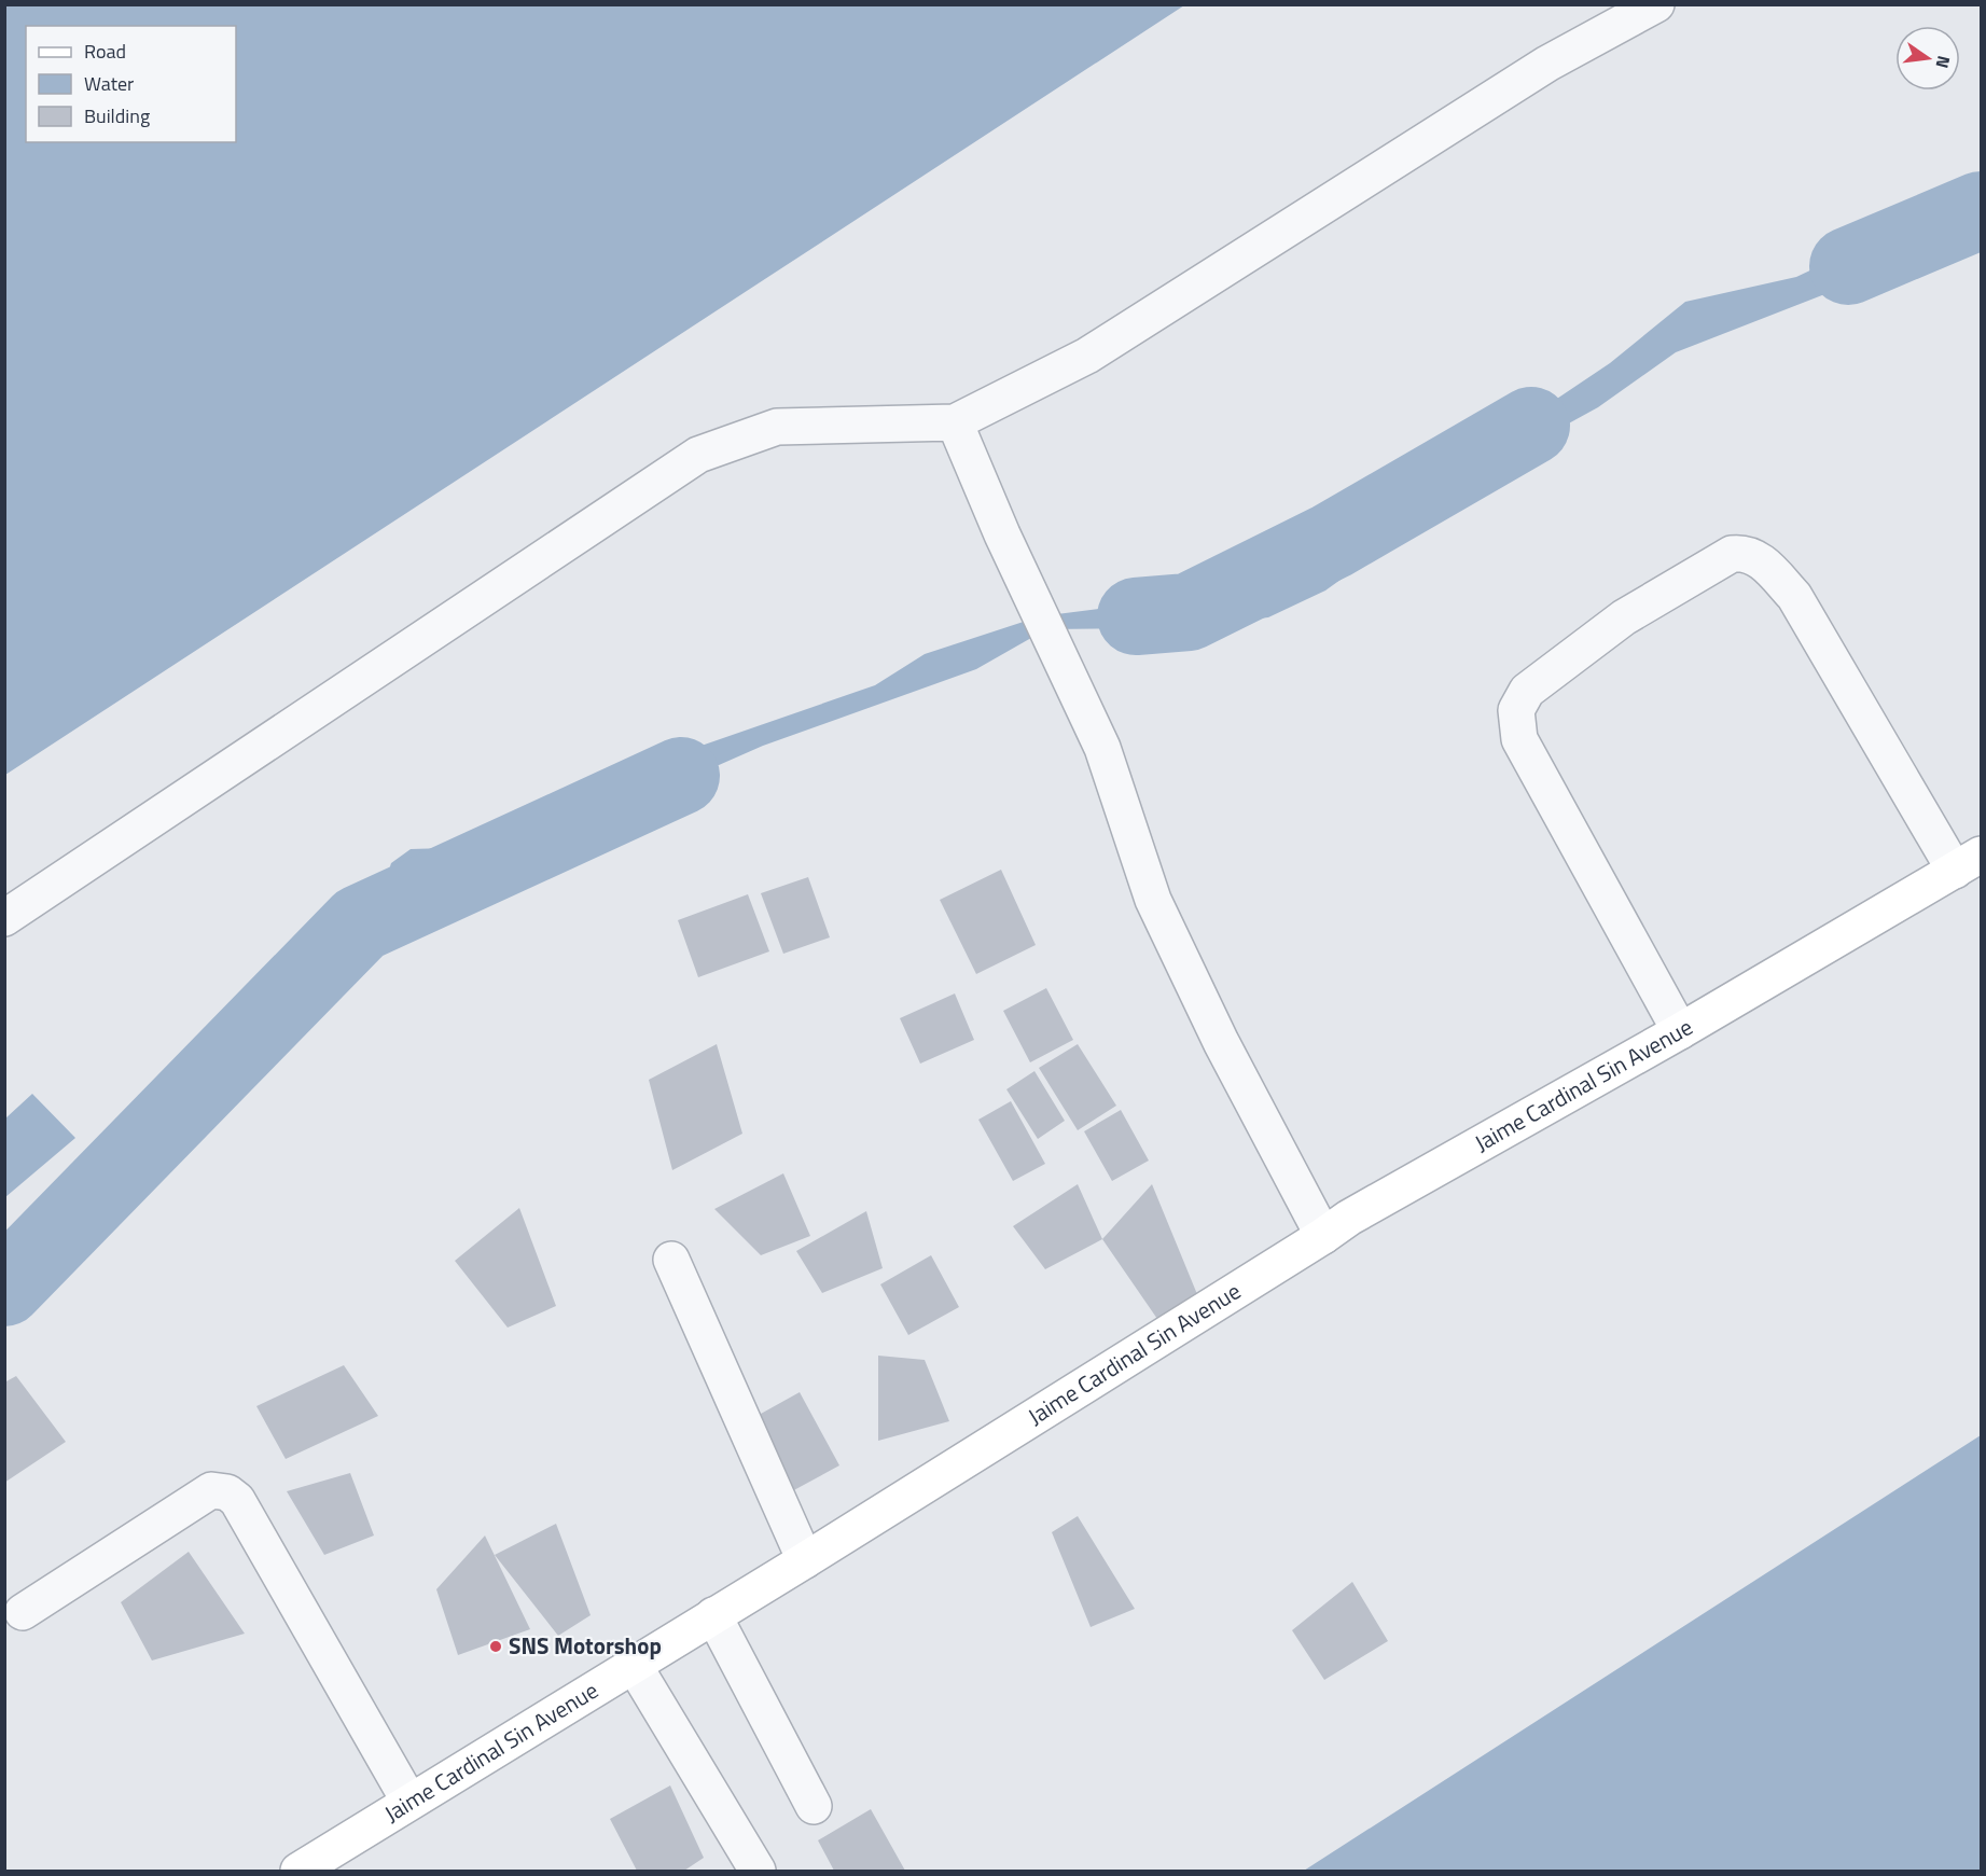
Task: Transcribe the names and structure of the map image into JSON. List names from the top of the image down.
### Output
{
  "streets": {
    "main road": ["Jaime Cardinal Sin Avenue"]
  },
  "places": ["SNS Motorshop"],
  "legend": ["Road", "Water", "Building"],
  "north": "right"
}
